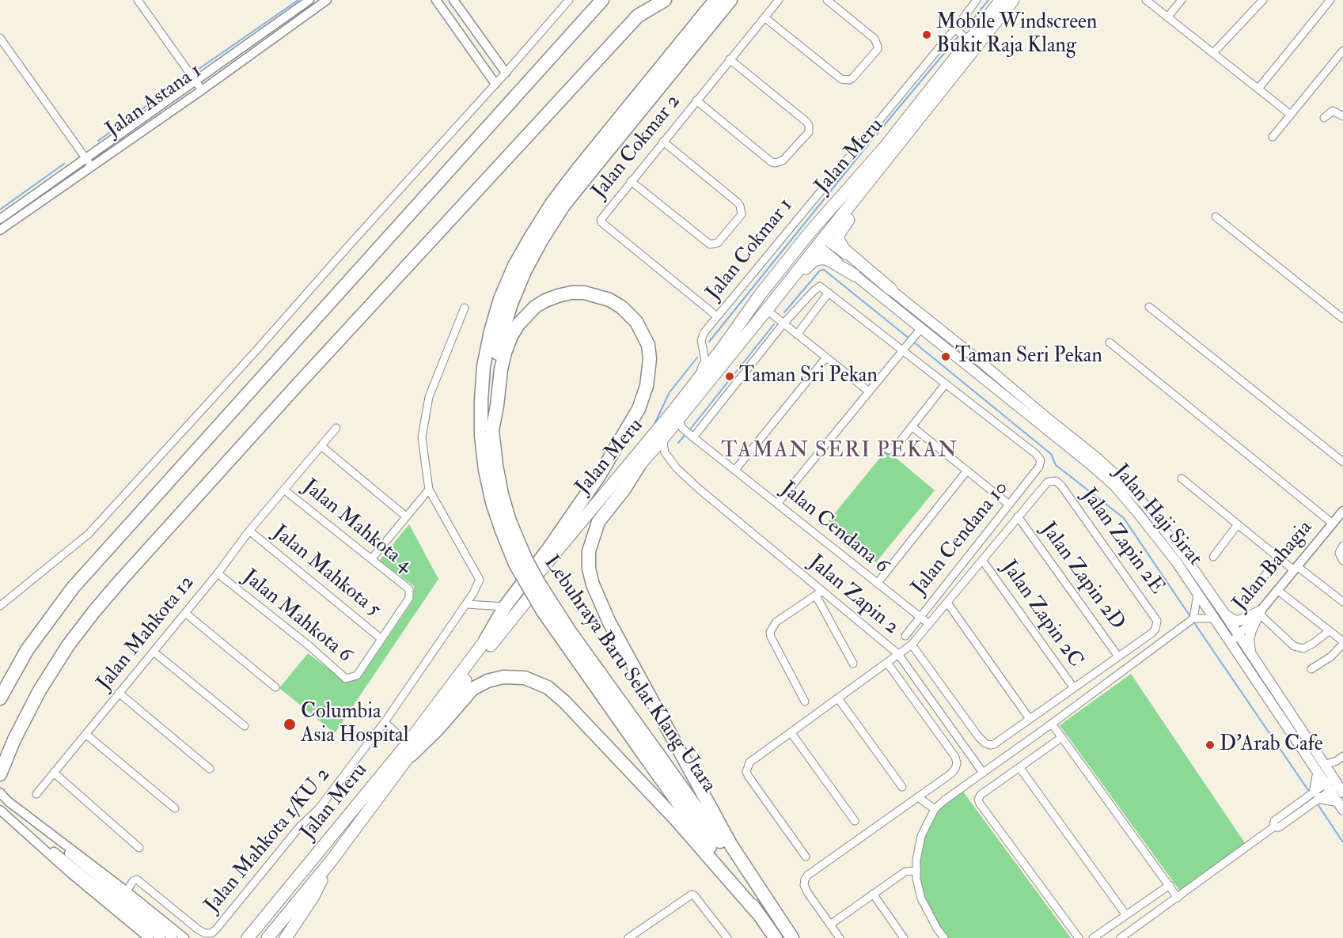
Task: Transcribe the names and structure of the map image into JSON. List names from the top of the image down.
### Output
{
  "streets": {
    "highway": ["Jalan Meru", "Lebuhraya Baru Selat Klang Utara"],
    "main road": ["Jalan Haji Sirat"],
    "street": [
      "Jalan Astana 1",
      "Jalan Cokmar 2",
      "Jalan Cokmar 1",
      "Jalan Mahkota 4",
      "Jalan Cendana 6",
      "Jalan Cendana 10",
      "Jalan Zapin 2E",
      "Jalan Bahagia",
      "Jalan Mahkota 5",
      "Jalan Zapin 2D",
      "Jalan Zapin 2",
      "Jalan Zapin 2C",
      "Jalan Mahkota 6",
      "Jalan Mahkota 12",
      "Jalan Mahkota 1/KU 2"
    ]
  },
  "crossings": [
    ["Jalan Cokmar 2", "Jalan Cokmar 1"],
    ["Jalan Meru", "Jalan Cokmar 1"],
    ["Jalan Meru", "Jalan Haji Sirat"],
    ["Jalan Meru", "Jalan Cendana 6"],
    ["Jalan Meru", "Jalan Zapin 2"],
    ["Jalan Cokmar 1", "Jalan Cendana 6"],
    ["Jalan Haji Sirat", "Jalan Bahagia"],
    ["Jalan Mahkota 4", "Jalan Mahkota 5"],
    ["Jalan Mahkota 4", "Jalan Mahkota 6"],
    ["Jalan Mahkota 4", "Jalan Mahkota 12"],
    ["Jalan Cendana 6", "Jalan Cendana 10"],
    ["Jalan Zapin 2E", "Jalan Zapin 2D"],
    ["Jalan Mahkota 5", "Jalan Mahkota 6"],
    ["Jalan Mahkota 5", "Jalan Mahkota 12"],
    ["Jalan Mahkota 6", "Jalan Mahkota 12"]
  ],
  "districts": ["TAMAN SERI PEKAN"],
  "places": [
    "Mobile Windscreen Bukit Raja Klang",
    "Taman Seri Pekan",
    "Taman Sri Pekan",
    "Columbia Asia Hospital",
    "D'Arab Cafe"
  ]
}
